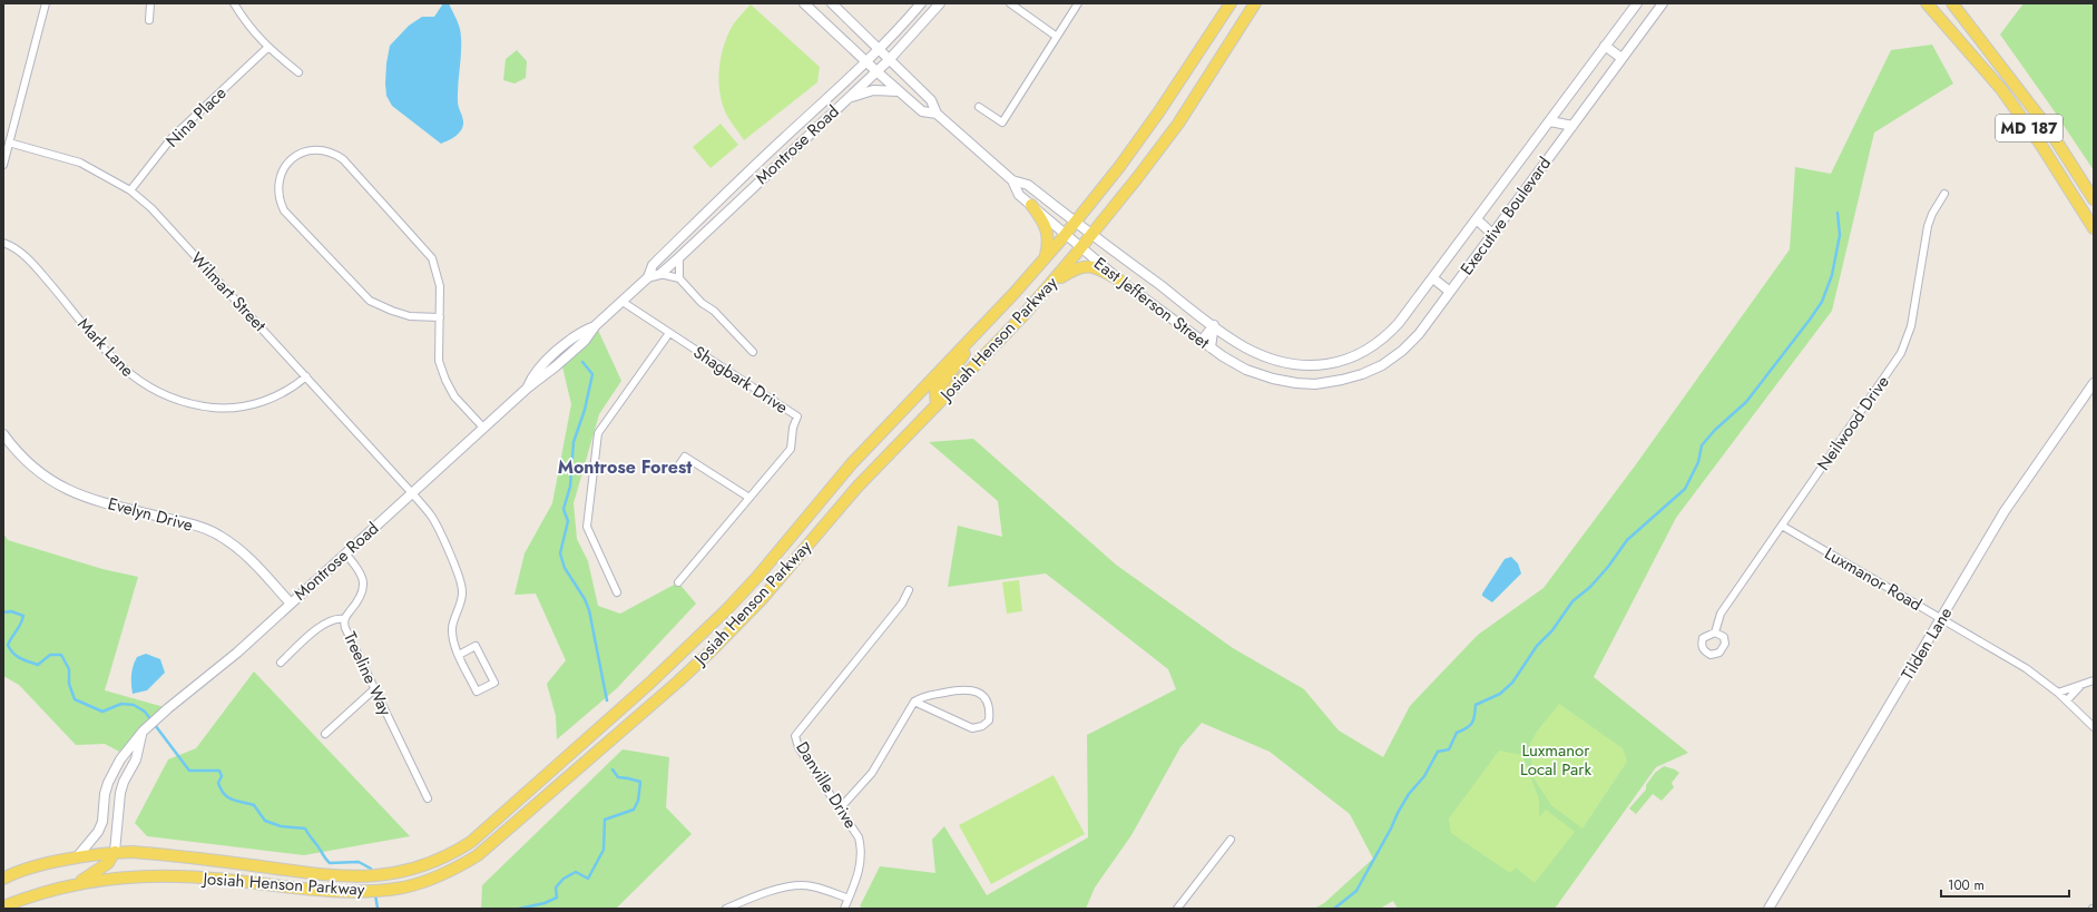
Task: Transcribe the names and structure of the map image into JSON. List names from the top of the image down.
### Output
{
  "streets": {
    "main road": ["MD 187", "Josiah Henson Parkway"],
    "street": [
      "Nina Place",
      "Montrose Road",
      "Executive Boulevard",
      "Wilmart Street",
      "East Jefferson Street",
      "Mark Lane",
      "Shagbark Drive",
      "Neilwood Drive",
      "Evelyn Drive",
      "Luxmanor Road",
      "Tilden Lane",
      "Treeline Way",
      "Danville Drive"
    ]
  },
  "crossings": [
    ["Nina Place", "Wilmart Street"],
    ["Montrose Road", "Wilmart Street"],
    ["Montrose Road", "East Jefferson Street"],
    ["Montrose Road", "Josiah Henson Parkway"],
    ["Montrose Road", "Shagbark Drive"],
    ["Montrose Road", "Evelyn Drive"],
    ["Montrose Road", "Treeline Way"],
    ["Executive Boulevard", "East Jefferson Street"],
    ["Wilmart Street", "Mark Lane"],
    ["East Jefferson Street", "Josiah Henson Parkway"],
    ["Neilwood Drive", "Luxmanor Road"],
    ["Luxmanor Road", "Tilden Lane"]
  ],
  "districts": ["Montrose Forest"],
  "parks": ["Luxmanor Local Park"],
  "scale_bar": "100 m"
}
